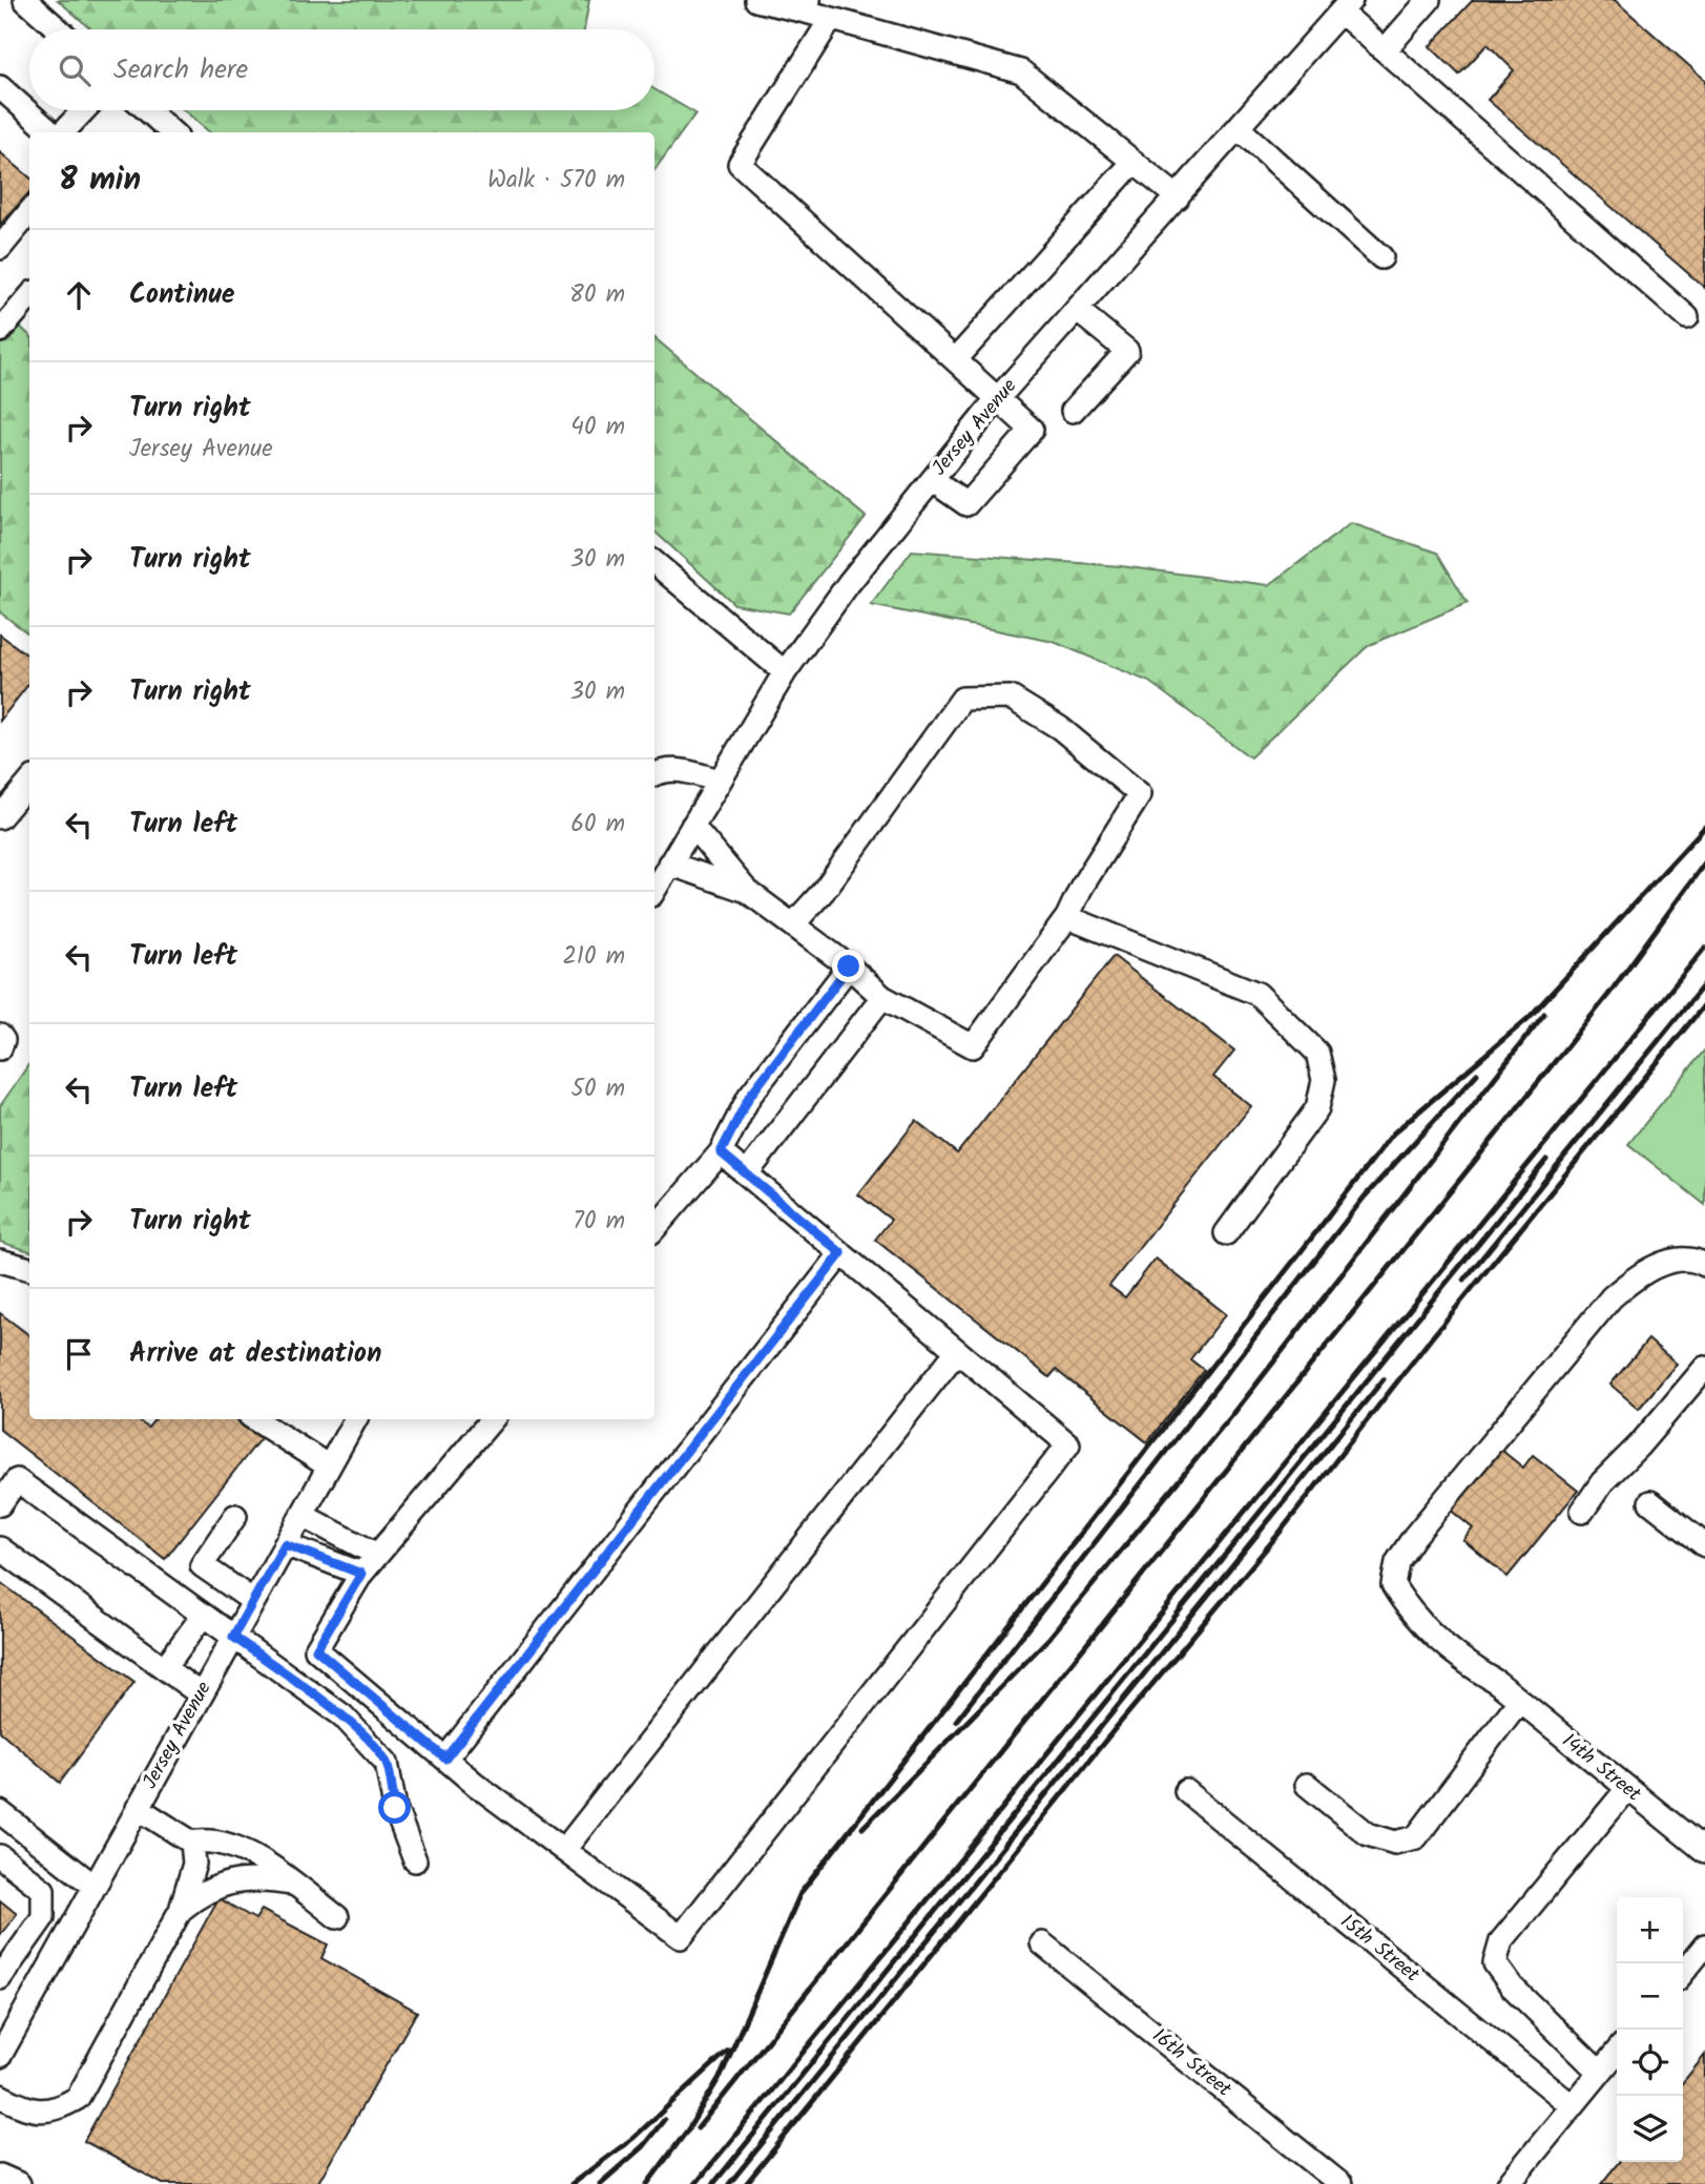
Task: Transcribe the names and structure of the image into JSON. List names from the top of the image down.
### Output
{
  "streets": {
    "street": [
      "Jersey Avenue",
      "14th Street",
      "15th Street",
      "16th Street"
    ]
  },
  "page": {
    "search": "Search here",
    "heading": ["8 min", "Walk · 570 m"],
    "list": [
      ["Continue", "80 m"],
      ["Turn right", "Jersey Avenue", "40 m"],
      ["Turn right", "30 m"],
      ["Turn right", "30 m"],
      ["Turn left", "60 m"],
      ["Turn left", "210 m"],
      ["Turn left", "50 m"],
      ["Turn right", "70 m"],
      "Arrive at destination"
    ],
    "map_buttons": ["+", "−"]
  }
}
